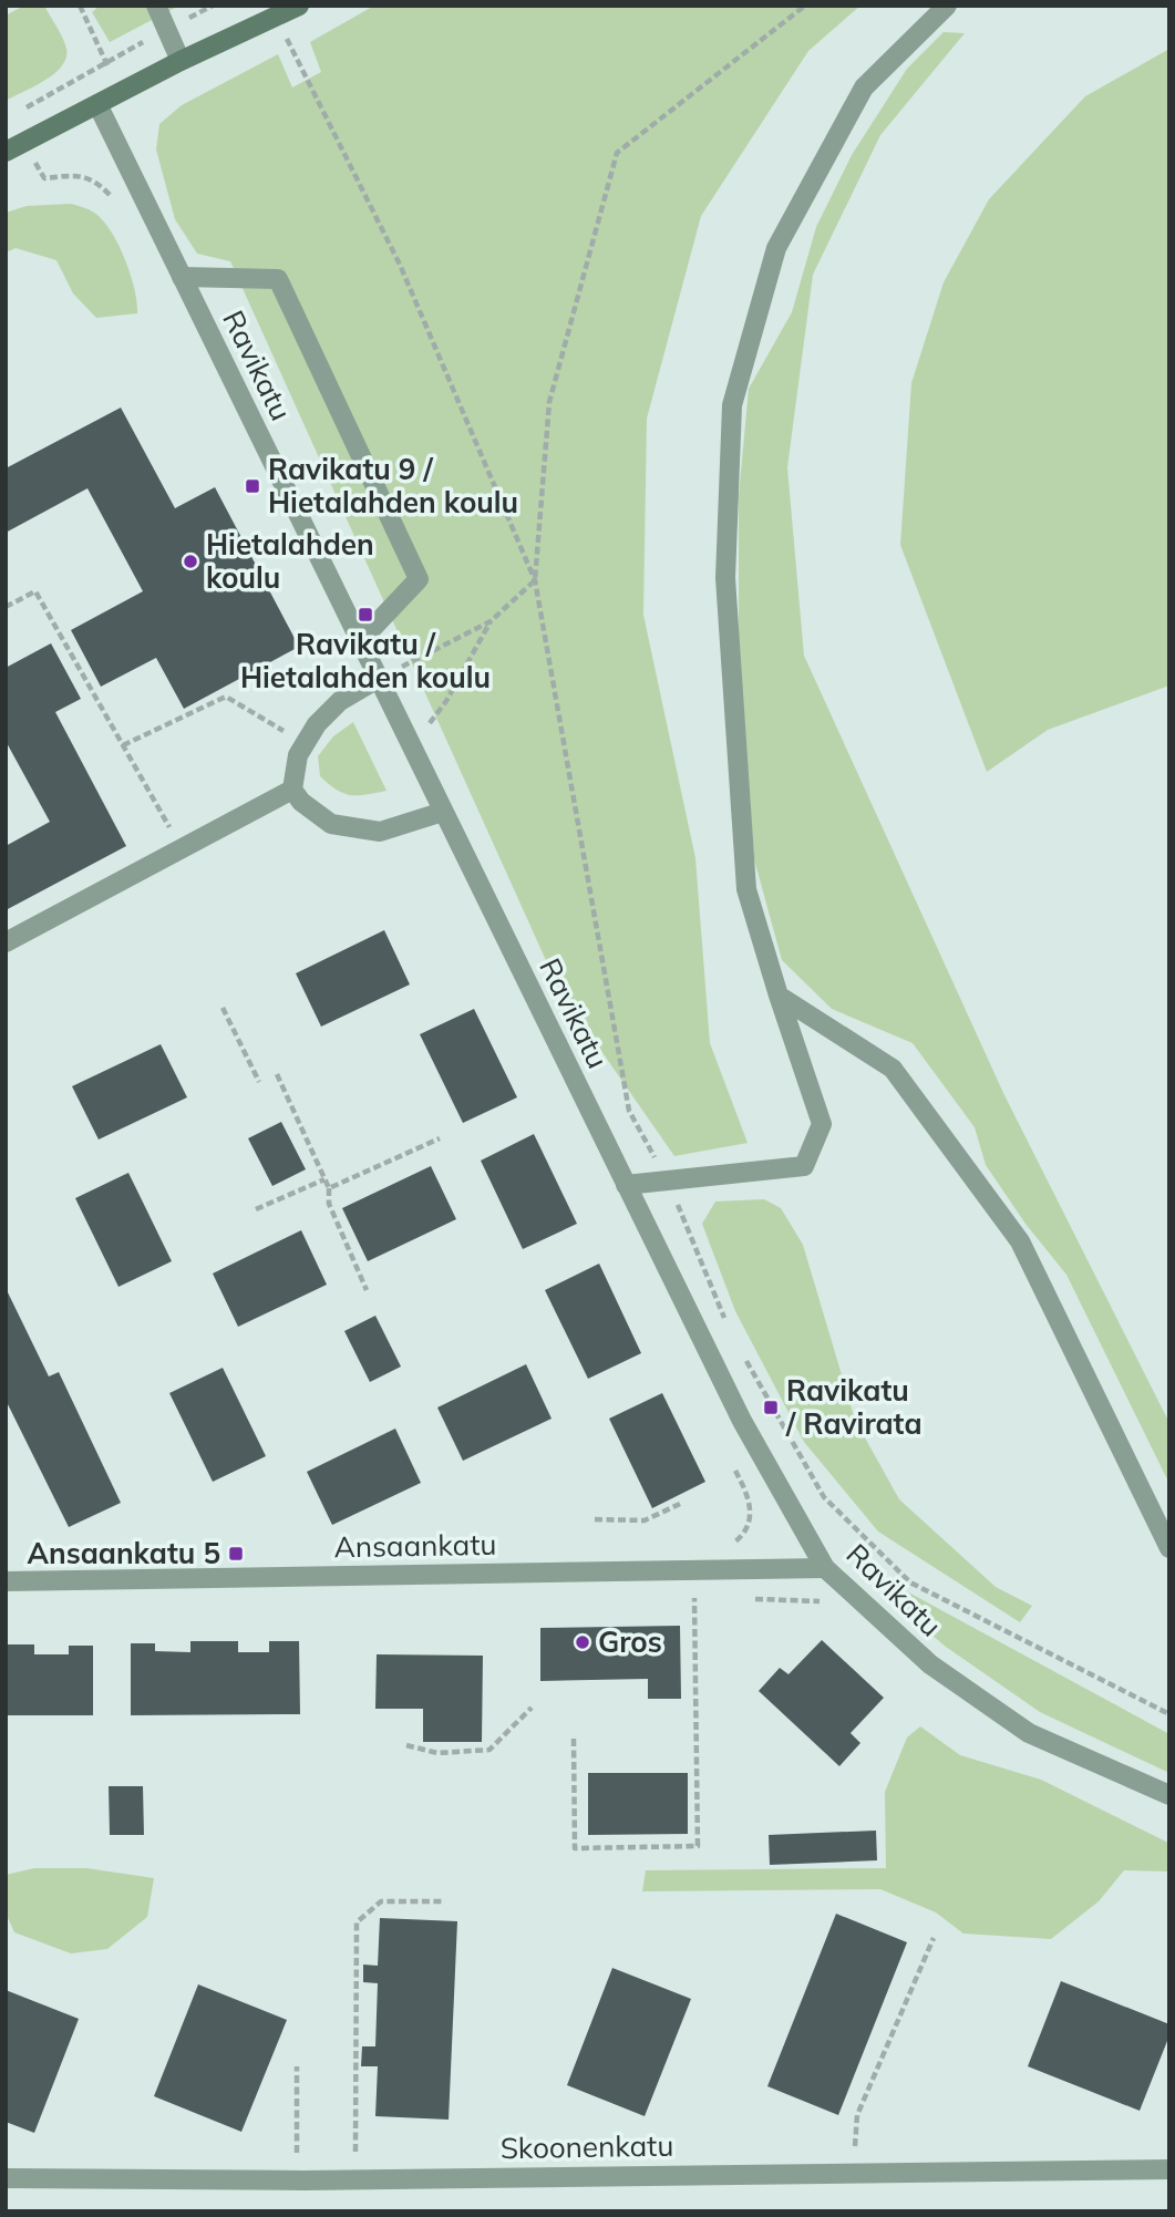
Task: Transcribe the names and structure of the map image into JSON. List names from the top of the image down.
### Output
{
  "streets": {
    "street": ["Ravikatu", "Ansaankatu", "Skoonenkatu"]
  },
  "crossings": [
    ["Ravikatu", "Ansaankatu"]
  ],
  "places": {
    "transit": [
      "Ravikatu 9 / Hietalahden koulu",
      "Ravikatu / Hietalahden koulu",
      "Ravikatu / Ravirata",
      "Ansaankatu 5"
    ],
    "other": ["Hietalahden koulu", "Gros"]
  }
}
